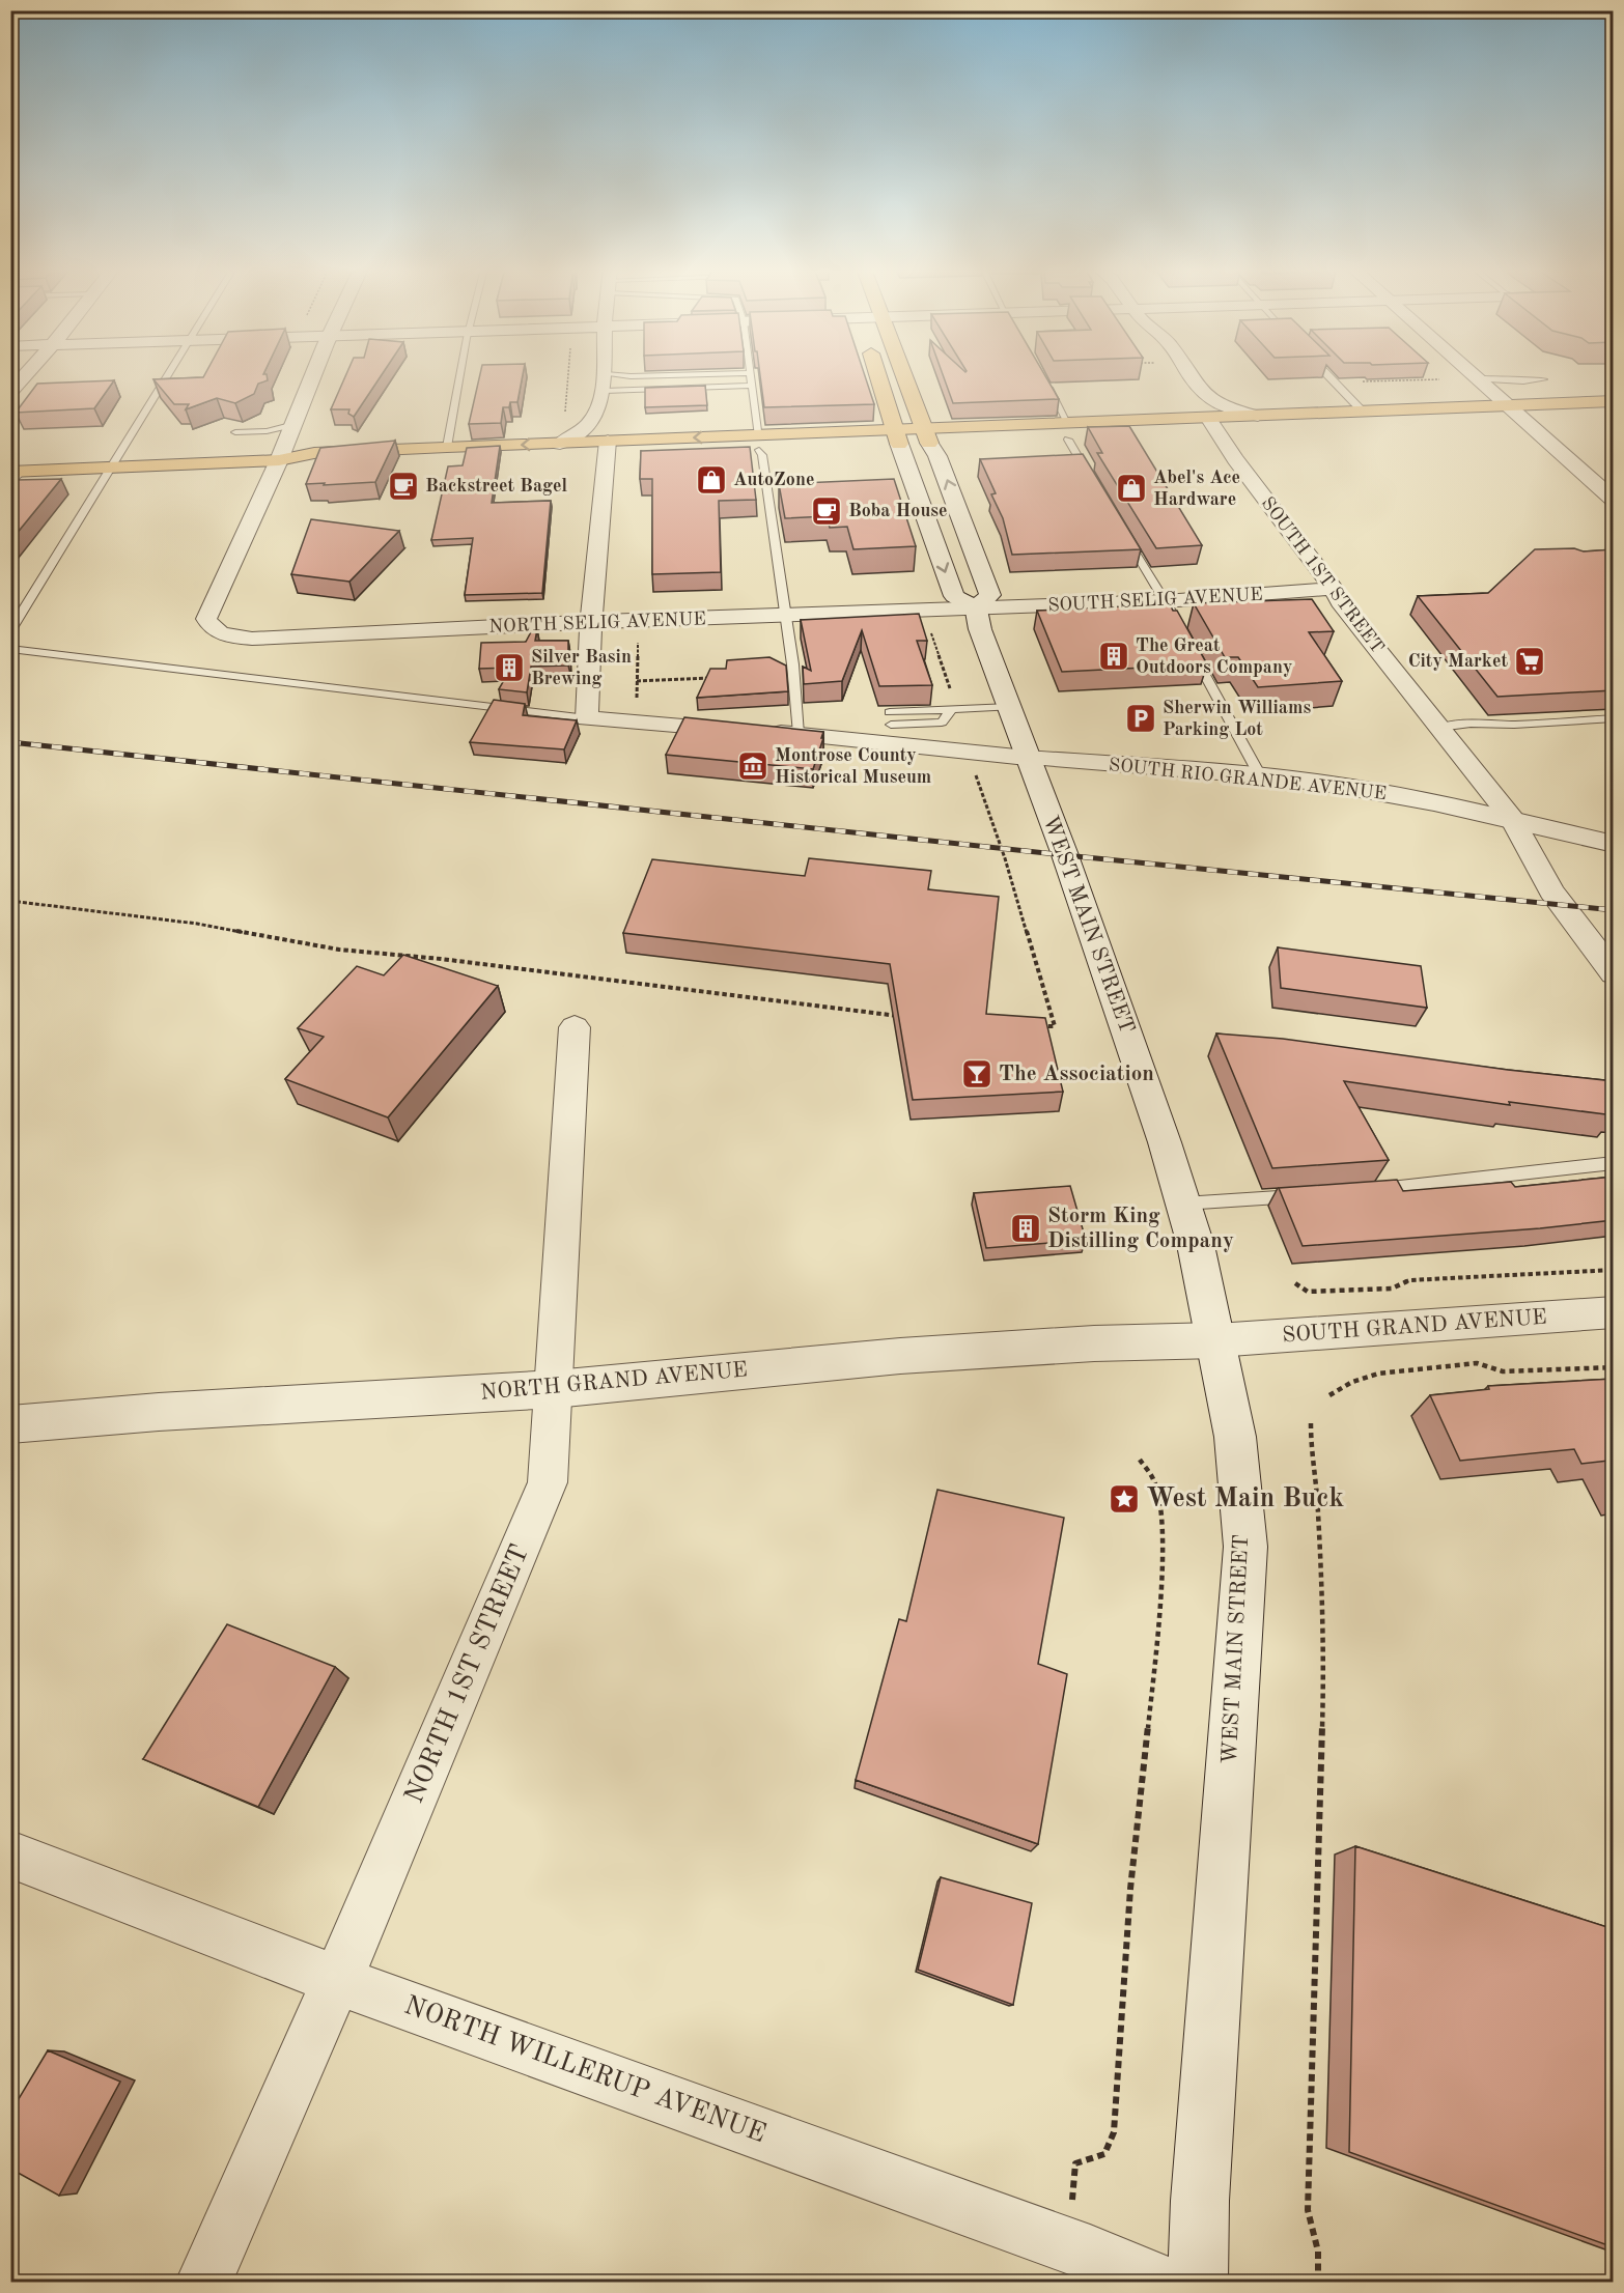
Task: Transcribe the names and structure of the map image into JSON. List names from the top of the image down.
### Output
{
  "streets": {
    "street": [
      "SOUTH 1ST STREET",
      "SOUTH SELIG AVENUE",
      "NORTH SELIG AVENUE",
      "SOUTH RIO GRANDE AVENUE",
      "WEST MAIN STREET",
      "SOUTH GRAND AVENUE",
      "NORTH GRAND AVENUE",
      "NORTH 1ST STREET",
      "NORTH WILLERUP AVENUE"
    ]
  },
  "crossings": [
    ["SOUTH 1ST STREET", "SOUTH SELIG AVENUE"],
    ["SOUTH 1ST STREET", "SOUTH RIO GRANDE AVENUE"],
    ["SOUTH SELIG AVENUE", "NORTH SELIG AVENUE"],
    ["SOUTH SELIG AVENUE", "WEST MAIN STREET"],
    ["NORTH SELIG AVENUE", "WEST MAIN STREET"],
    ["SOUTH RIO GRANDE AVENUE", "WEST MAIN STREET"],
    ["WEST MAIN STREET", "SOUTH GRAND AVENUE"],
    ["WEST MAIN STREET", "NORTH GRAND AVENUE"],
    ["SOUTH GRAND AVENUE", "NORTH GRAND AVENUE"],
    ["NORTH GRAND AVENUE", "NORTH 1ST STREET"],
    ["NORTH 1ST STREET", "NORTH WILLERUP AVENUE"]
  ],
  "places": {
    "shop": ["AutoZone", "Abel's Ace Hardware"],
    "cafe": ["Backstreet Bagel", "Boba House"],
    "building": ["The Great Outdoors Company", "Silver Basin Brewing", "Storm King Distilling Company"],
    "supermarket": ["City Market"],
    "parking": ["Sherwin Williams Parking Lot"],
    "museum": ["Montrose County Historical Museum"],
    "bar": ["The Association"],
    "place": ["West Main Buck"]
  }
}
